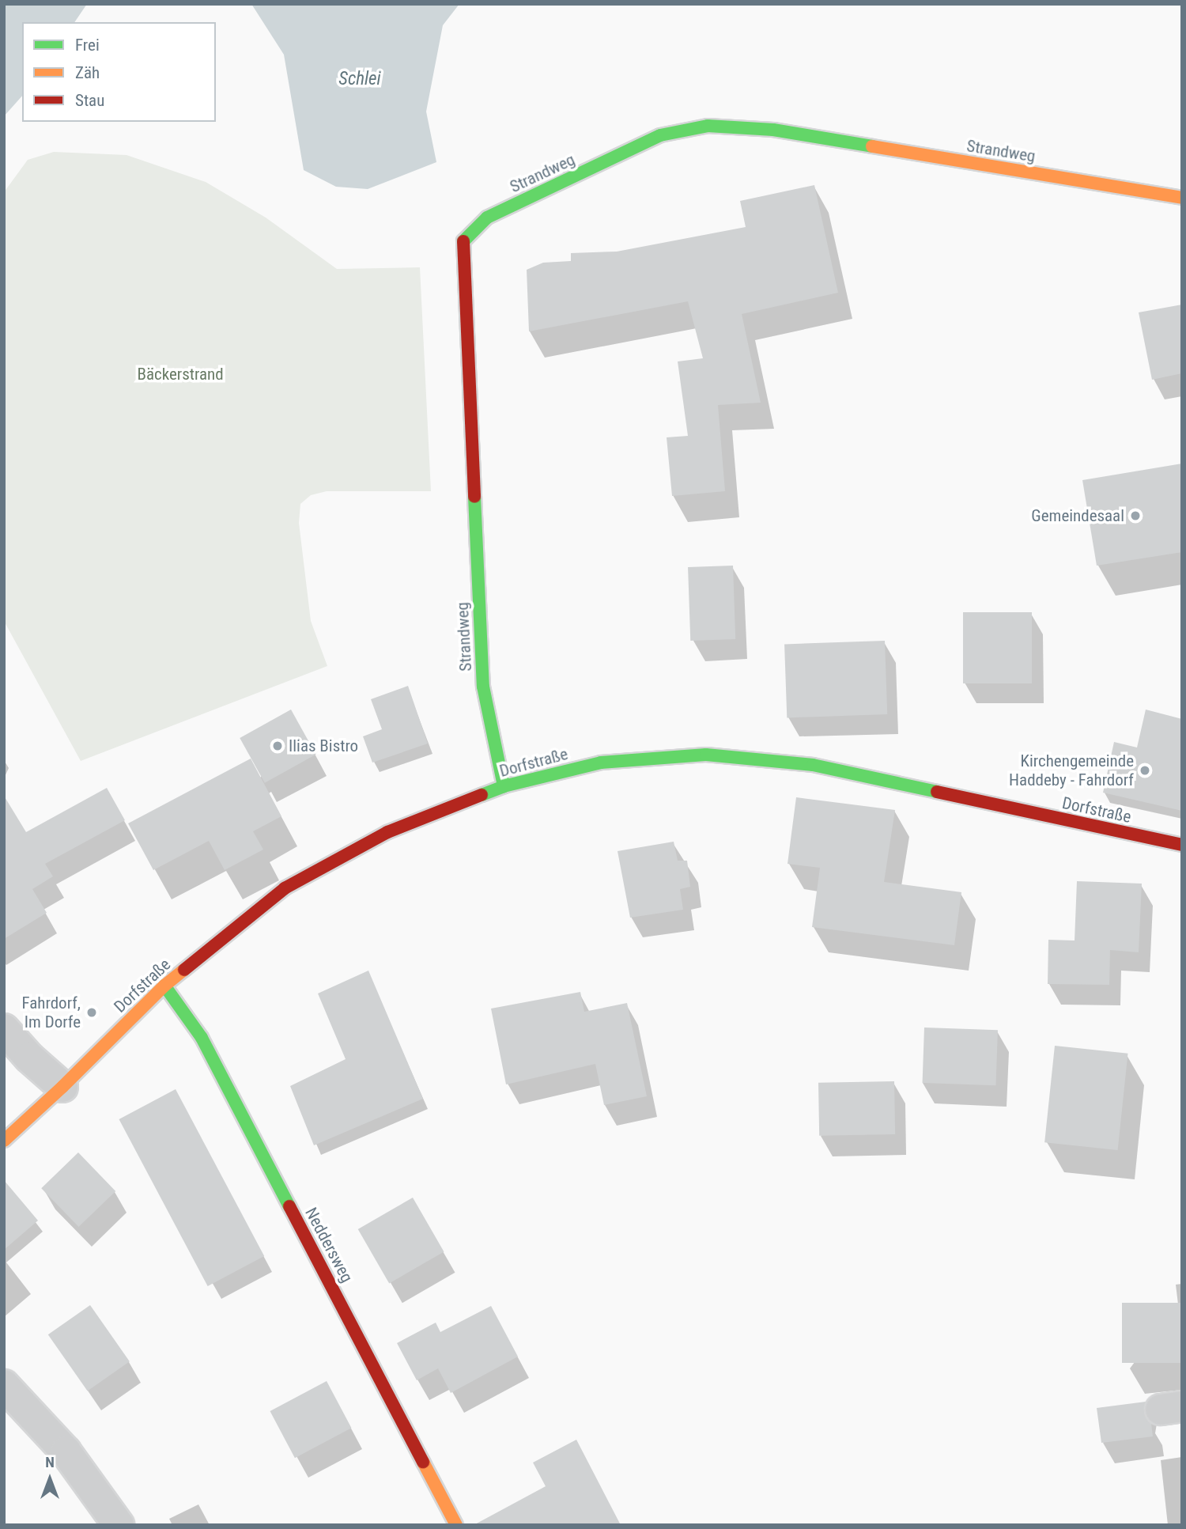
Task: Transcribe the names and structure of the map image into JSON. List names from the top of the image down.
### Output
{
  "streets": {
    "street": ["Strandweg", "Dorfstraße", "Neddersweg"]
  },
  "crossings": [
    ["Strandweg", "Dorfstraße"],
    ["Dorfstraße", "Neddersweg"]
  ],
  "water": ["Schlei"],
  "parks": ["Bäckerstrand"],
  "places": [
    "Gemeindesaal",
    "Ilias Bistro",
    "Kirchengemeinde Haddeby - Fahrdorf",
    "Fahrdorf, Im Dorfe"
  ],
  "legend": ["Frei", "Zäh", "Stau"],
  "north": "top"
}
